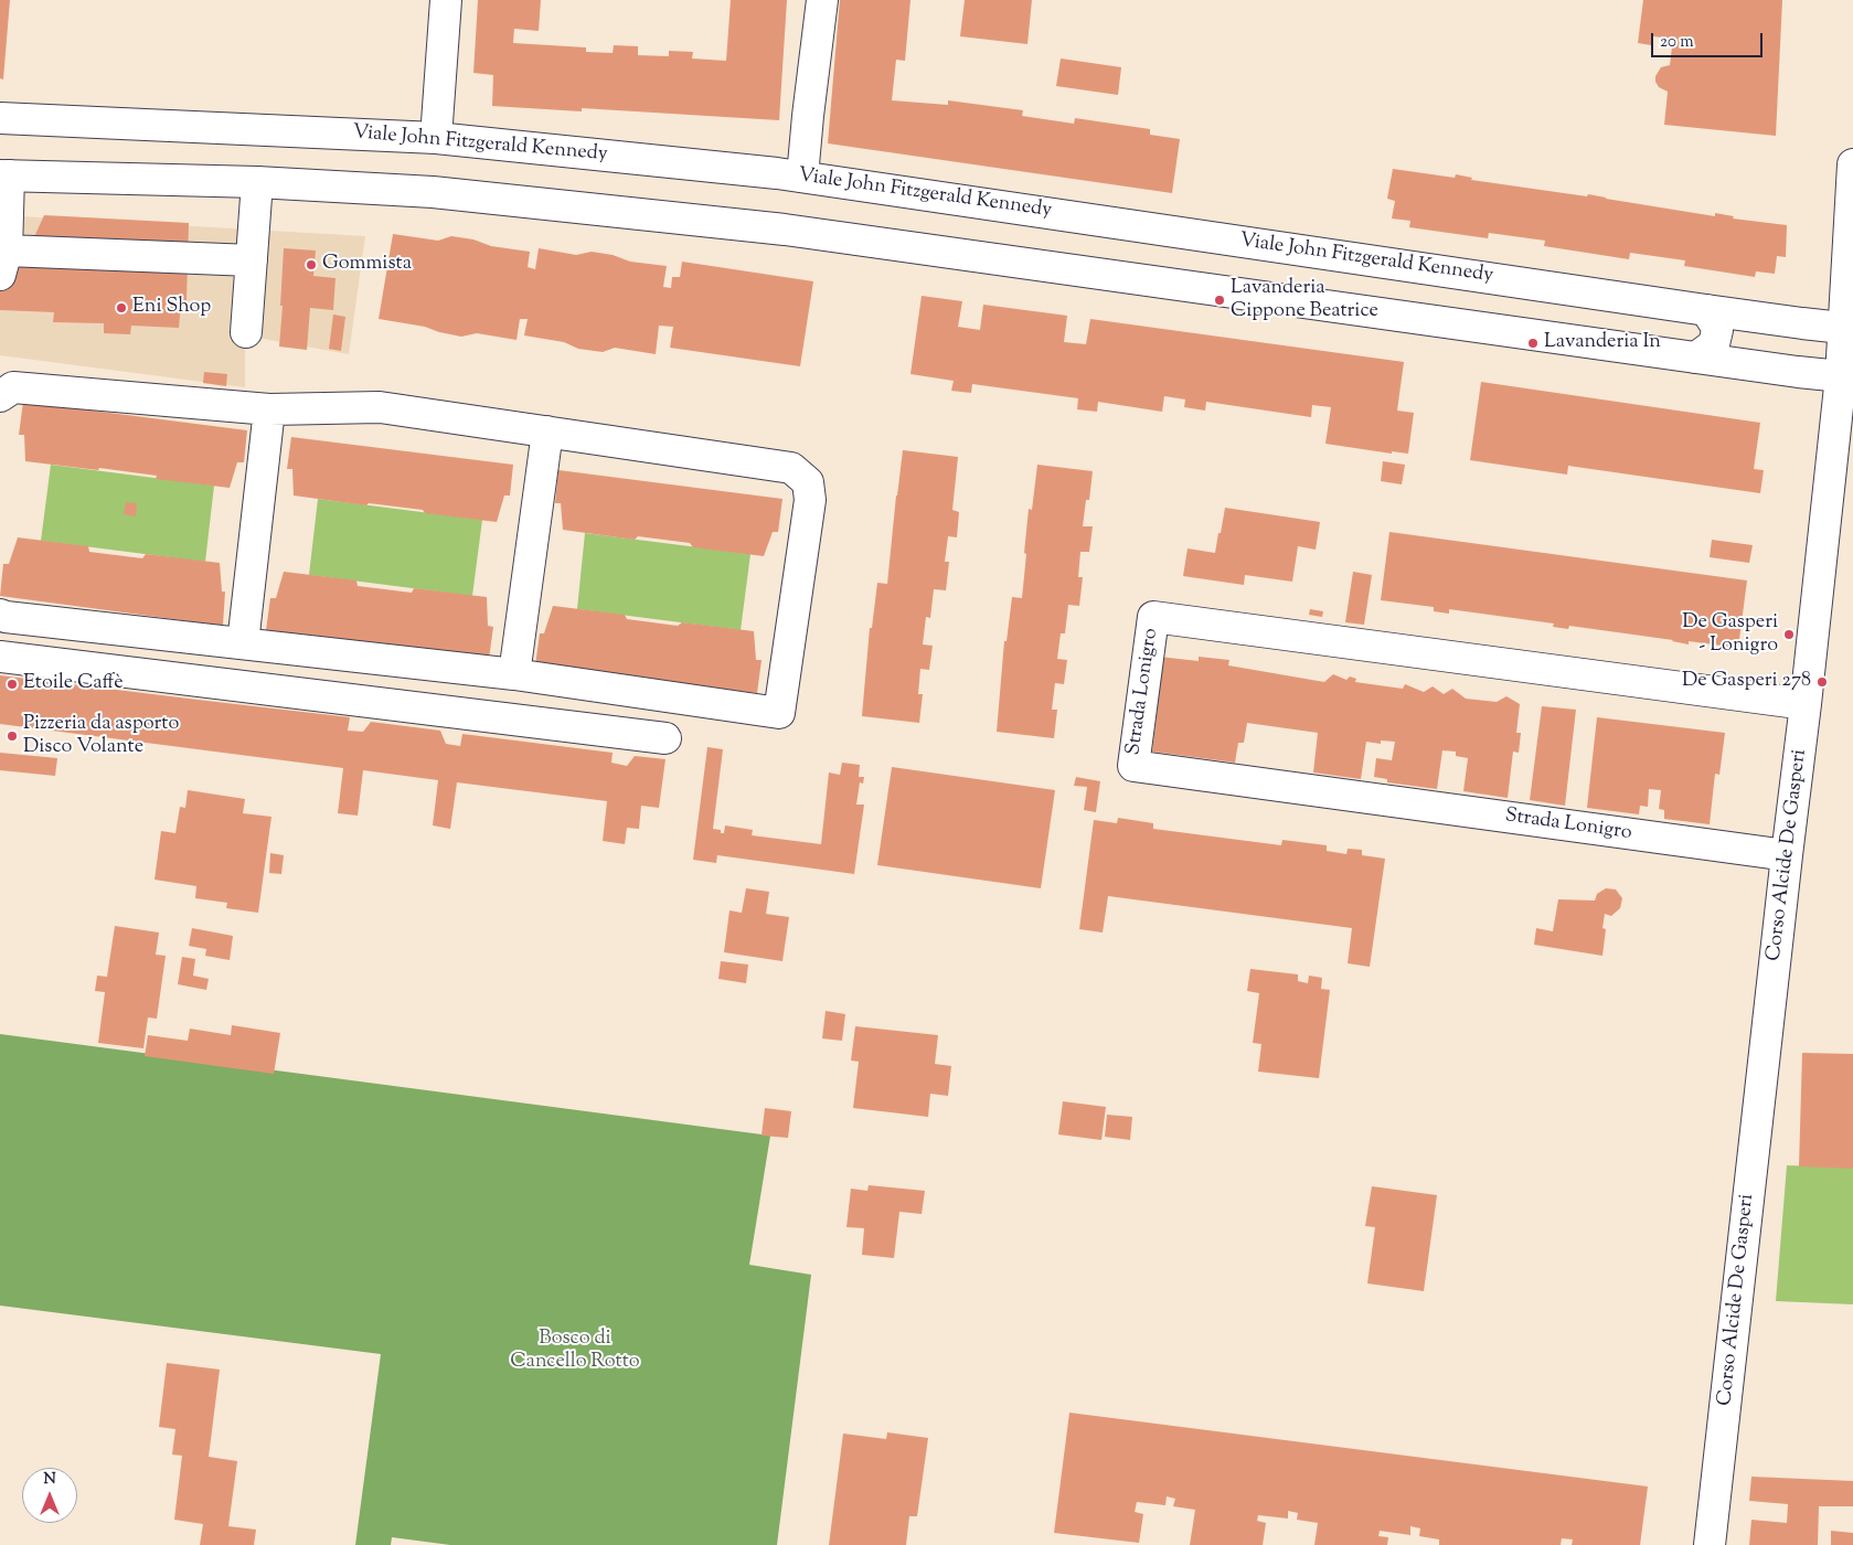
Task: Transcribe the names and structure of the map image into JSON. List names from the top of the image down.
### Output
{
  "streets": {
    "main road": ["Viale John Fitzgerald Kennedy", "Strada Lonigro", "Corso Alcide De Gasperi"]
  },
  "crossings": [
    ["Viale John Fitzgerald Kennedy", "Corso Alcide De Gasperi"],
    ["Strada Lonigro", "Corso Alcide De Gasperi"]
  ],
  "parks": ["Bosco di Cancello Rotto"],
  "places": [
    "Gommista",
    "Lavanderia Cippone Beatrice",
    "Eni Shop",
    "Lavanderia In",
    "De Gasperi - Lonigro",
    "De Gasperi 278",
    "Etoile Caffè",
    "Pizzeria da asporto Disco Volante"
  ],
  "scale_bar": "20 m",
  "north": "top"
}
